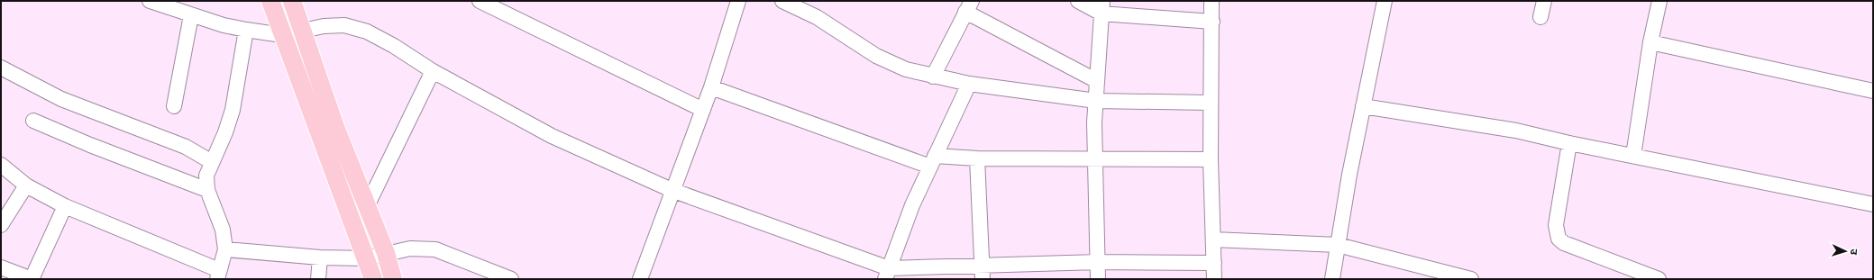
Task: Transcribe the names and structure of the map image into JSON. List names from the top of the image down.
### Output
{
  "north": "right"
}
